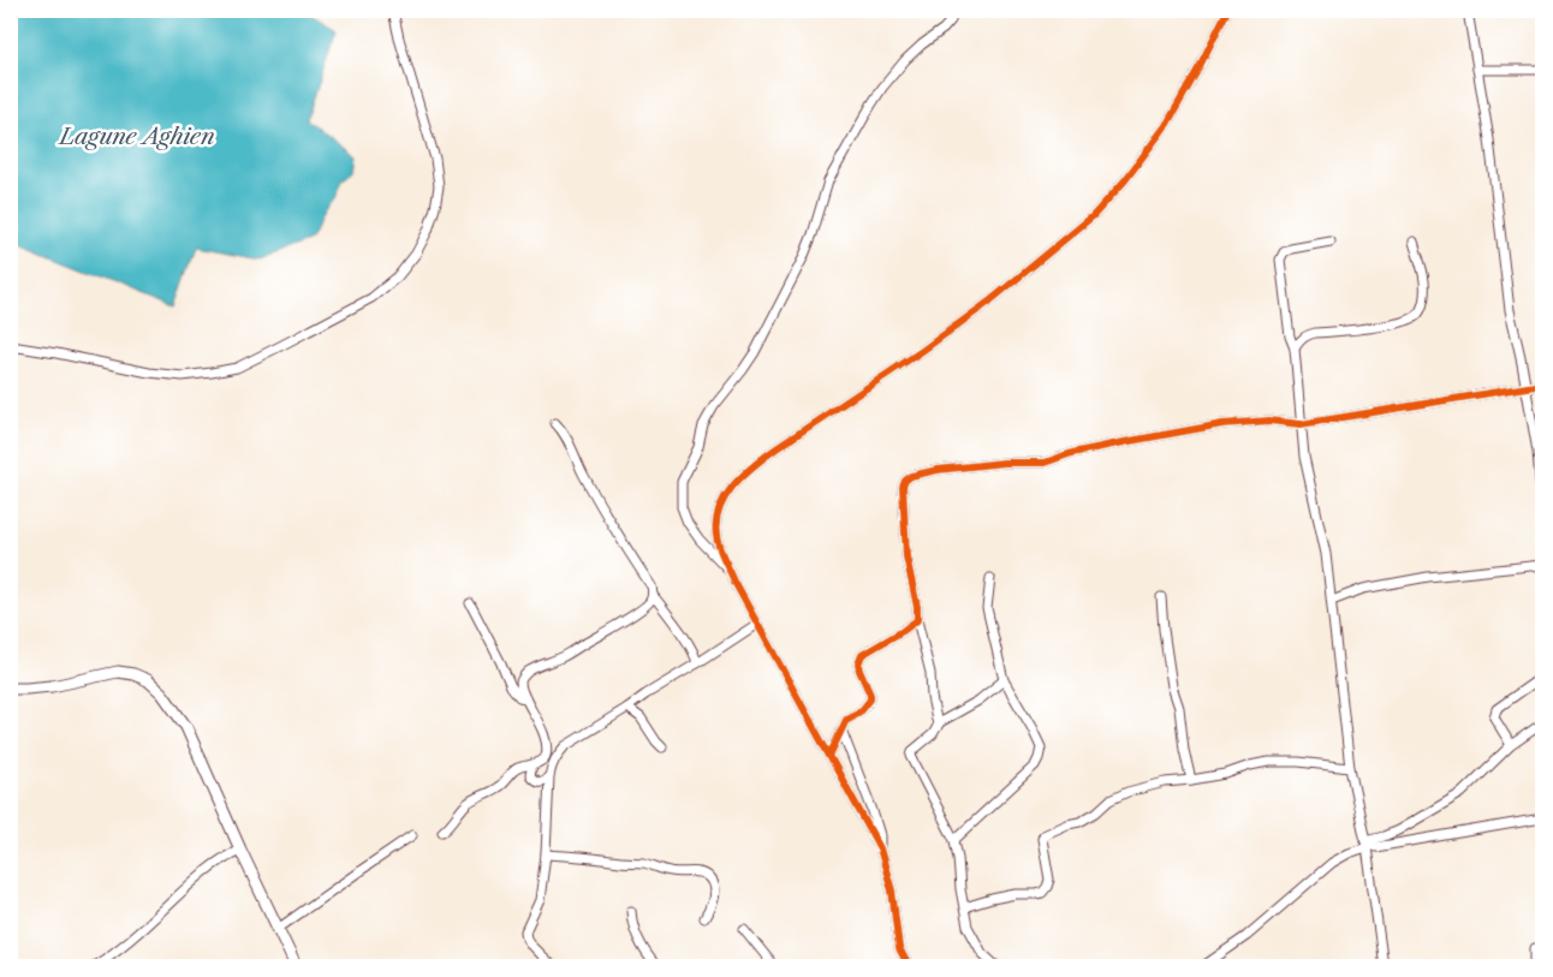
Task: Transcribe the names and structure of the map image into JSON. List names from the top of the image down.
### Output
{
  "water": ["Lagune Aghien"]
}
